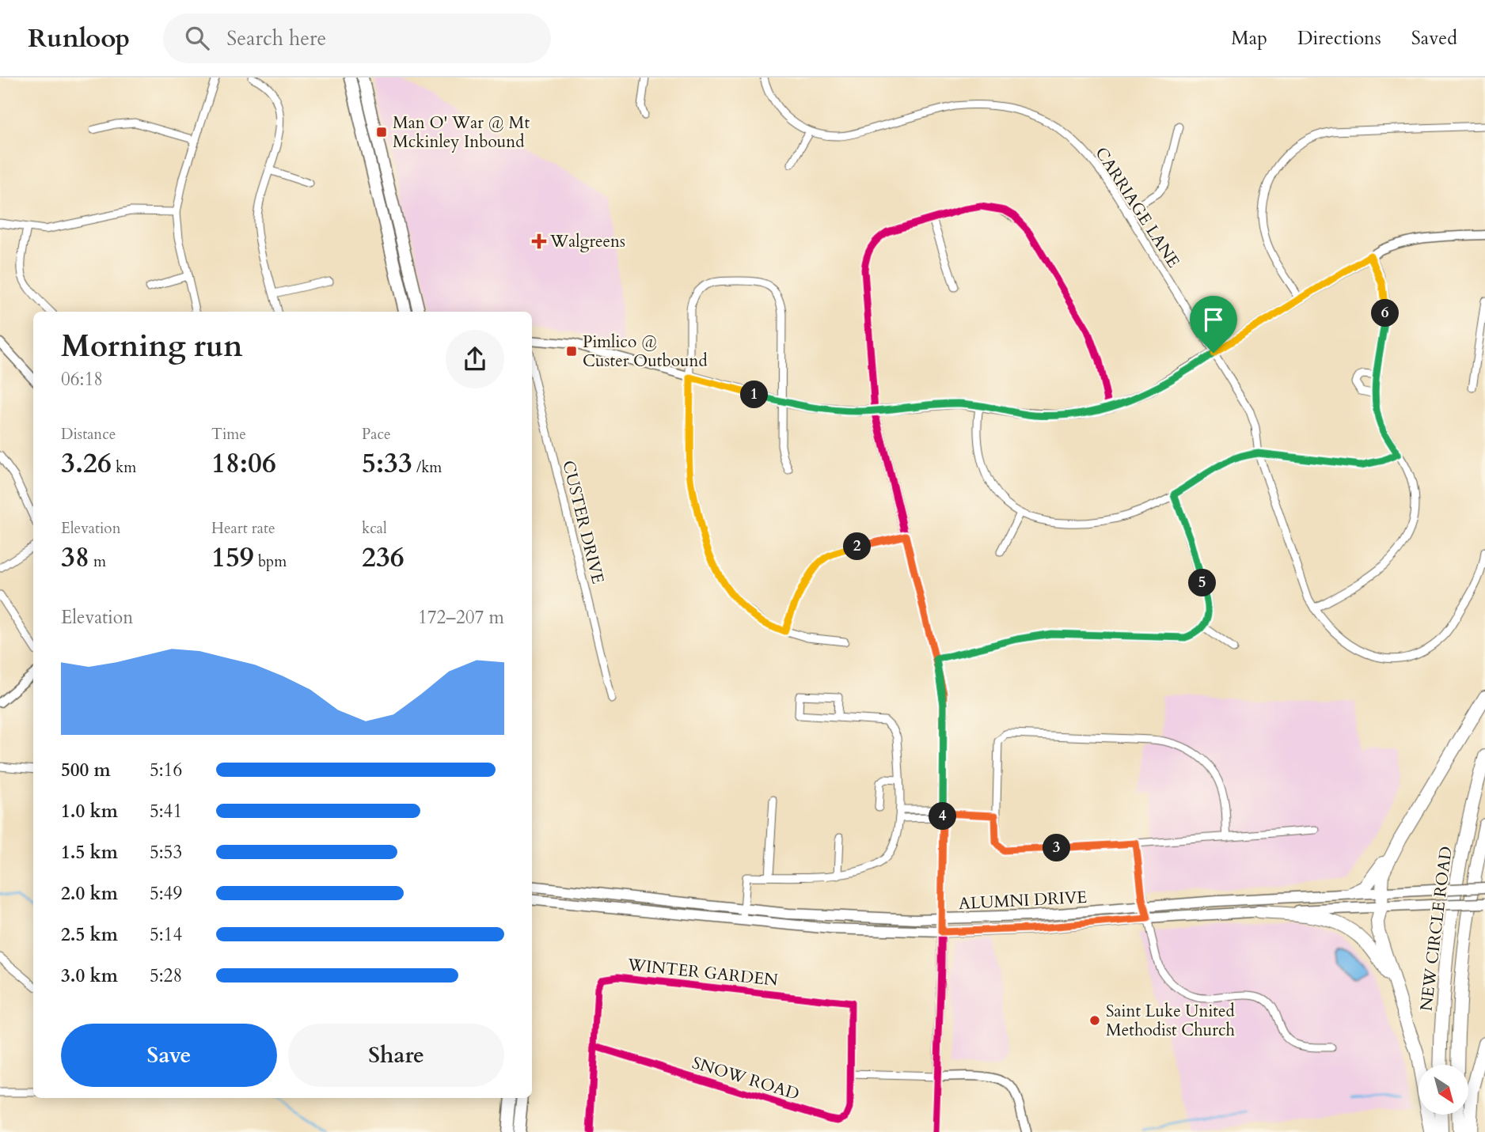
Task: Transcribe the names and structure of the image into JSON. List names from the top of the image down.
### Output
{
  "streets": {
    "highway": ["NEW CIRCLE ROAD"],
    "main road": ["ALUMNI DRIVE"],
    "street": [
      "CARRIAGE LANE",
      "CUSTER DRIVE",
      "WINTER GARDEN",
      "SNOW ROAD"
    ]
  },
  "crossings": [
    ["WINTER GARDEN", "SNOW ROAD"]
  ],
  "places": {
    "transit": ["Man O' War @ Mt Mckinley Inbound", "Pimlico @ Custer Outbound"],
    "health": ["Walgreens"],
    "other": ["Saint Luke United Methodist Church"]
  },
  "north": "bottom right",
  "page": {
    "header": "Runloop",
    "search": "Search here",
    "nav": ["Map", "Directions", "Saved"],
    "pins": [
      "6",
      "1",
      "2",
      "5",
      "4",
      "3"
    ],
    "heading": ["Morning run", "06:18"],
    "stats": [
      ["Distance", "3.26 km"],
      ["Time", "18:06"],
      ["Pace", "5:33 /km"],
      ["Elevation", "38 m"],
      ["Heart rate", "159 bpm"],
      ["kcal", "236"]
    ],
    "chart": ["Elevation", "172–207 m"],
    "list": [
      {
        "name": "500 m",
        "note": "5:16"
      },
      {
        "name": "1.0 km",
        "note": "5:41"
      },
      {
        "name": "1.5 km",
        "note": "5:53"
      },
      {
        "name": "2.0 km",
        "note": "5:49"
      },
      {
        "name": "2.5 km",
        "note": "5:14"
      },
      {
        "name": "3.0 km",
        "note": "5:28"
      }
    ],
    "buttons": ["Save", "Share"]
  }
}
